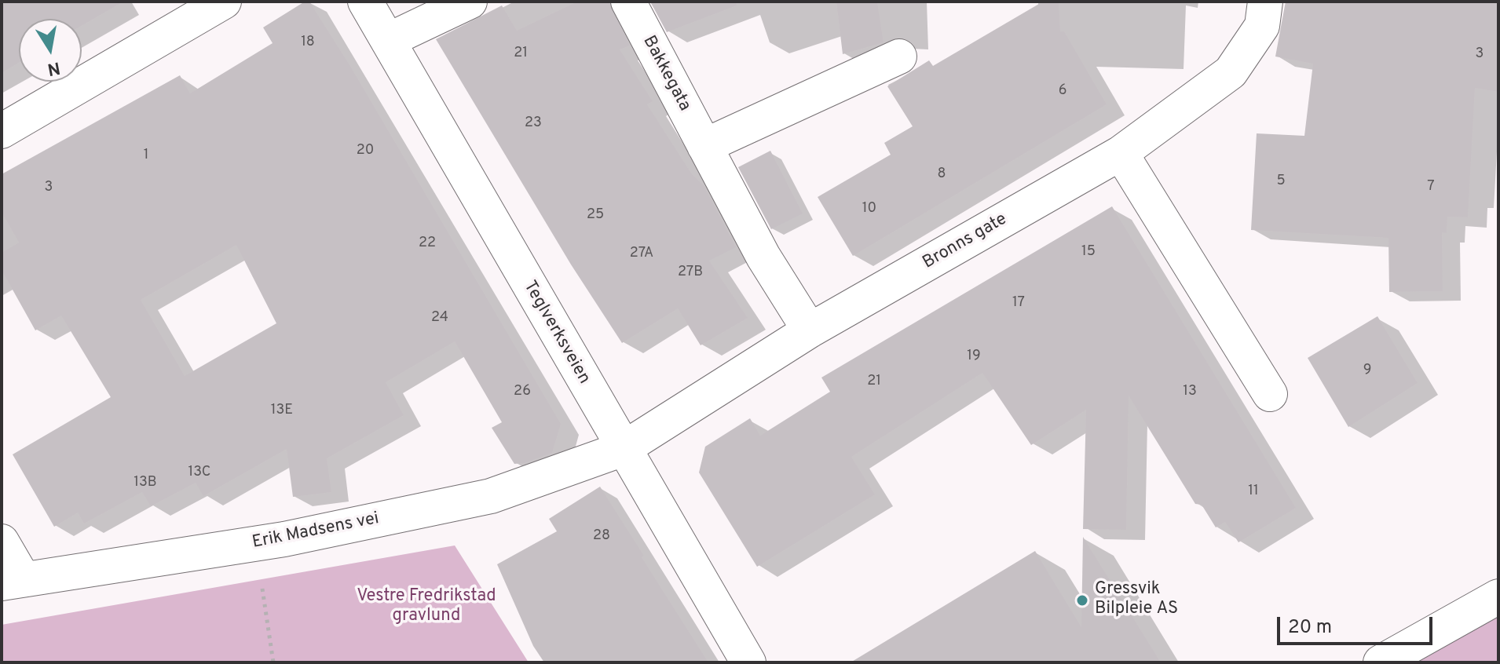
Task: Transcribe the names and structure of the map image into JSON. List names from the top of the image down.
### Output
{
  "streets": {
    "street": [
      "Bakkegata",
      "Bronns gate",
      "Teglverksveien",
      "Erik Madsens vei"
    ]
  },
  "crossings": [
    ["Bronns gate", "Teglverksveien"],
    ["Bronns gate", "Erik Madsens vei"],
    ["Teglverksveien", "Erik Madsens vei"]
  ],
  "parks": ["Vestre Fredrikstad gravlund"],
  "places": ["Gressvik Bilpleie AS"],
  "house_numbers": [
    "18",
    "21",
    "3",
    "6",
    "23",
    "20",
    "1",
    "8",
    "5",
    "7",
    "3",
    "10",
    "25",
    "22",
    "15",
    "27A",
    "27B",
    "17",
    "24",
    "19",
    "9",
    "21",
    "26",
    "13",
    "13E",
    "13C",
    "13B",
    "11",
    "28"
  ],
  "scale_bar": "20 m",
  "north": "bottom"
}
